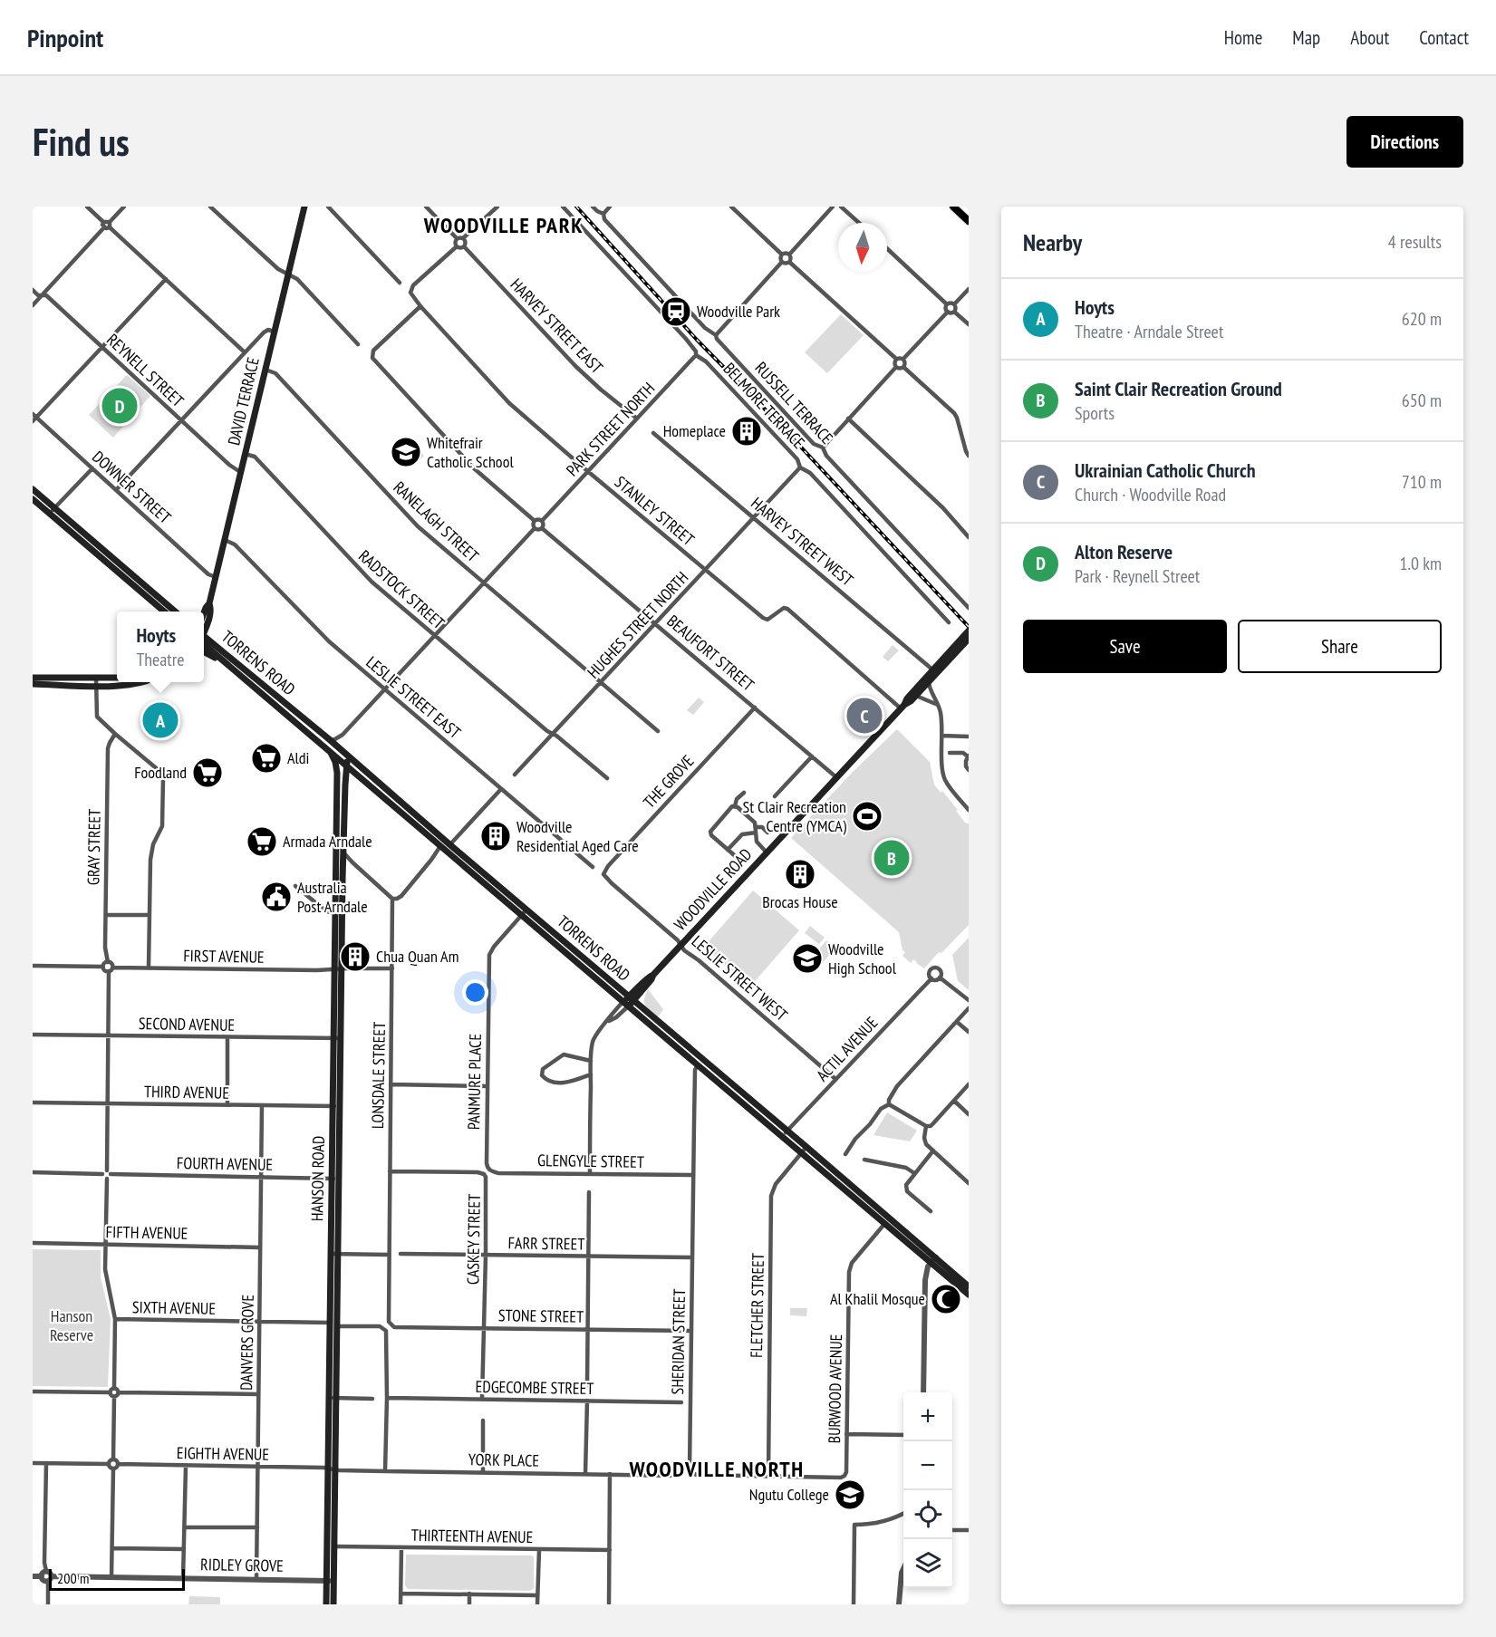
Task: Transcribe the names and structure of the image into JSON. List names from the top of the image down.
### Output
{
  "streets": {
    "main road": [
      "DAVID TERRACE",
      "TORRENS ROAD",
      "WOODVILLE ROAD",
      "HANSON ROAD"
    ],
    "street": [
      "HARVEY STREET EAST",
      "REYNELL STREET",
      "RUSSELL TERRACE",
      "BELMORE TERRACE",
      "PARK STREET NORTH",
      "DOWNER STREET",
      "STANLEY STREET",
      "RANELAGH STREET",
      "HARVEY STREET WEST",
      "RADSTOCK STREET",
      "HUGHES STREET NORTH",
      "BEAUFORT STREET",
      "LESLIE STREET EAST",
      "THE GROVE",
      "GRAY STREET",
      "FIRST AVENUE",
      "LESLIE STREET WEST",
      "SECOND AVENUE",
      "ACTIL AVENUE",
      "LONSDALE STREET",
      "PANMURE PLACE",
      "THIRD AVENUE",
      "GLENGYLE STREET",
      "FOURTH AVENUE",
      "FIFTH AVENUE",
      "CASKEY STREET",
      "FARR STREET",
      "FLETCHER STREET",
      "SIXTH AVENUE",
      "STONE STREET",
      "SHERIDAN STREET",
      "DANVERS GROVE",
      "EDGECOMBE STREET",
      "BURWOOD AVENUE",
      "EIGHTH AVENUE",
      "YORK PLACE",
      "THIRTEENTH AVENUE",
      "RIDLEY GROVE"
    ]
  },
  "crossings": [
    ["HARVEY STREET EAST", "PARK STREET NORTH"],
    ["HARVEY STREET EAST", "STANLEY STREET"],
    ["REYNELL STREET", "DAVID TERRACE"],
    ["DAVID TERRACE", "DOWNER STREET"],
    ["DAVID TERRACE", "RANELAGH STREET"],
    ["DAVID TERRACE", "RADSTOCK STREET"],
    ["DAVID TERRACE", "LESLIE STREET EAST"],
    ["BELMORE TERRACE", "PARK STREET NORTH"],
    ["BELMORE TERRACE", "HUGHES STREET NORTH"],
    ["PARK STREET NORTH", "STANLEY STREET"],
    ["PARK STREET NORTH", "BEAUFORT STREET"],
    ["STANLEY STREET", "HUGHES STREET NORTH"],
    ["STANLEY STREET", "WOODVILLE ROAD"],
    ["RANELAGH STREET", "HUGHES STREET NORTH"],
    ["HARVEY STREET WEST", "HUGHES STREET NORTH"],
    ["HARVEY STREET WEST", "WOODVILLE ROAD"],
    ["RADSTOCK STREET", "HUGHES STREET NORTH"],
    ["HUGHES STREET NORTH", "BEAUFORT STREET"],
    ["BEAUFORT STREET", "THE GROVE"],
    ["BEAUFORT STREET", "WOODVILLE ROAD"],
    ["TORRENS ROAD", "WOODVILLE ROAD"],
    ["TORRENS ROAD", "ACTIL AVENUE"],
    ["TORRENS ROAD", "PANMURE PLACE"],
    ["TORRENS ROAD", "HANSON ROAD"],
    ["TORRENS ROAD", "FLETCHER STREET"],
    ["TORRENS ROAD", "SHERIDAN STREET"],
    ["TORRENS ROAD", "BURWOOD AVENUE"],
    ["THE GROVE", "LESLIE STREET WEST"],
    ["GRAY STREET", "FIRST AVENUE"],
    ["WOODVILLE ROAD", "LESLIE STREET WEST"],
    ["WOODVILLE ROAD", "GLENGYLE STREET"],
    ["FIRST AVENUE", "LONSDALE STREET"],
    ["FIRST AVENUE", "HANSON ROAD"],
    ["LESLIE STREET WEST", "ACTIL AVENUE"],
    ["SECOND AVENUE", "HANSON ROAD"],
    ["LONSDALE STREET", "CASKEY STREET"],
    ["LONSDALE STREET", "STONE STREET"],
    ["PANMURE PLACE", "GLENGYLE STREET"],
    ["THIRD AVENUE", "HANSON ROAD"],
    ["THIRD AVENUE", "DANVERS GROVE"],
    ["GLENGYLE STREET", "SHERIDAN STREET"],
    ["FOURTH AVENUE", "HANSON ROAD"],
    ["FOURTH AVENUE", "DANVERS GROVE"],
    ["HANSON ROAD", "SIXTH AVENUE"],
    ["HANSON ROAD", "EIGHTH AVENUE"],
    ["HANSON ROAD", "YORK PLACE"],
    ["HANSON ROAD", "THIRTEENTH AVENUE"],
    ["HANSON ROAD", "RIDLEY GROVE"],
    ["FIFTH AVENUE", "DANVERS GROVE"],
    ["CASKEY STREET", "FARR STREET"],
    ["CASKEY STREET", "STONE STREET"],
    ["CASKEY STREET", "EDGECOMBE STREET"],
    ["FARR STREET", "SHERIDAN STREET"],
    ["FLETCHER STREET", "SHERIDAN STREET"],
    ["SIXTH AVENUE", "DANVERS GROVE"],
    ["SIXTH AVENUE", "EDGECOMBE STREET"],
    ["STONE STREET", "SHERIDAN STREET"],
    ["SHERIDAN STREET", "BURWOOD AVENUE"],
    ["DANVERS GROVE", "EIGHTH AVENUE"],
    ["DANVERS GROVE", "RIDLEY GROVE"],
    ["EIGHTH AVENUE", "YORK PLACE"]
  ],
  "districts": ["WOODVILLE PARK", "WOODVILLE NORTH"],
  "parks": ["Hanson Reserve"],
  "places": {
    "station": ["Woodville Park"],
    "building": [
      "Homeplace",
      "Woodville Residential Aged Care",
      "Brocas House",
      "Chua Quan Am"
    ],
    "school or university": ["Whitefrair Catholic School", "Woodville High School", "Ngutu College"],
    "supermarket": ["Aldi", "Foodland", "Armada Arndale"],
    "sports": ["St Clair Recreation Centre (YMCA)"],
    "public building": ["Australia Post Arndale"],
    "mosque": ["Al Khalil Mosque"]
  },
  "scale_bar": "200 m",
  "north": "bottom",
  "page": {
    "header": "Pinpoint",
    "nav": [
      "Home",
      "Map",
      "About",
      "Contact"
    ],
    "buttons": [
      "Directions",
      ["Save", "Share"]
    ],
    "title": "Find us",
    "heading": ["Nearby", "4 results"],
    "list": [
      {
        "mark": "A",
        "name": "Hoyts",
        "note": "Theatre · Arndale Street",
        "value": "620 m"
      },
      {
        "mark": "B",
        "name": "Saint Clair Recreation Ground",
        "note": "Sports",
        "value": "650 m"
      },
      {
        "mark": "C",
        "name": "Ukrainian Catholic Church",
        "note": "Church · Woodville Road",
        "value": "710 m"
      },
      {
        "mark": "D",
        "name": "Alton Reserve",
        "note": "Park · Reynell Street",
        "value": "1.0 km"
      }
    ],
    "pins": [
      "D",
      "C",
      "A",
      "B"
    ],
    "popup": ["Hoyts", "Theatre"],
    "map_buttons": ["+", "−"],
    "scale": "200 m"
  }
}
